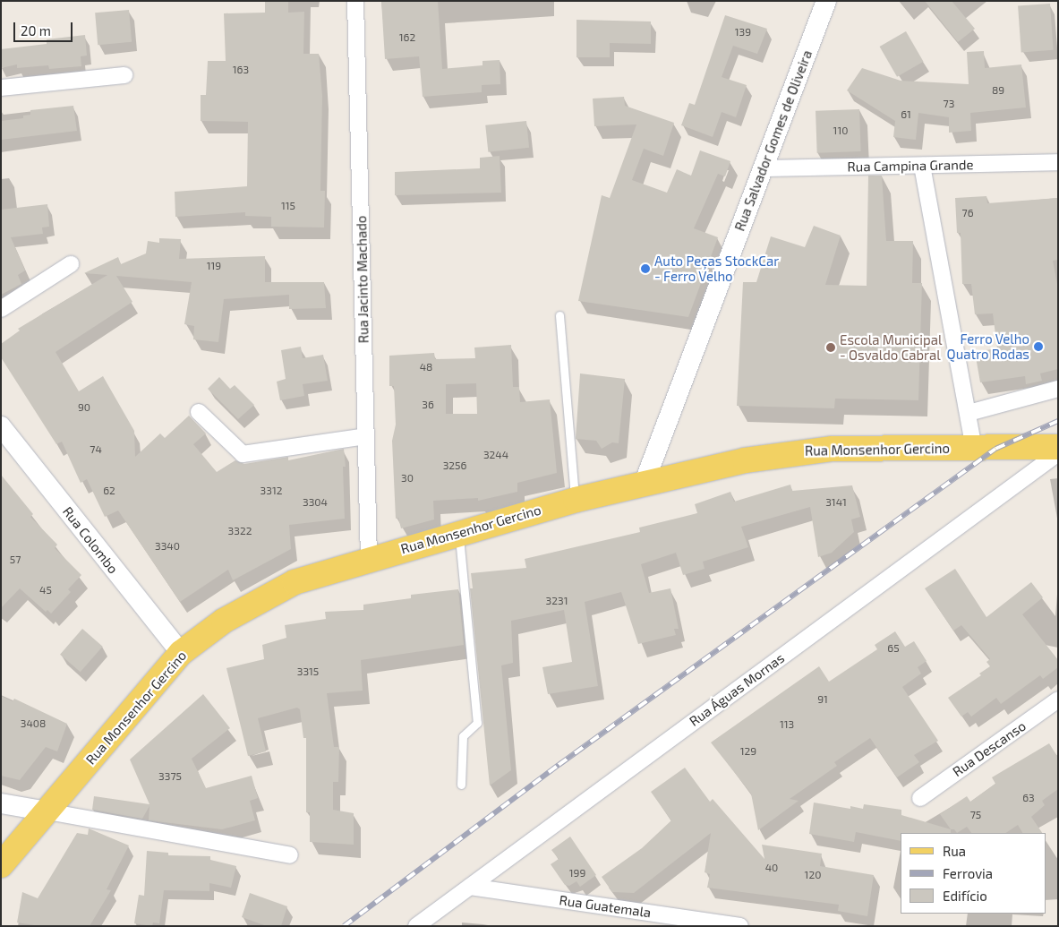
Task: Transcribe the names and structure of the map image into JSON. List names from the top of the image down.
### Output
{
  "streets": {
    "main road": ["Rua Monsenhor Gercino"],
    "street": [
      "Rua Salvador Gomes de Oliveira",
      "Rua Campina Grande",
      "Rua Jacinto Machado",
      "Rua Colombo",
      "Rua Águas Mornas",
      "Rua Descanso",
      "Rua Guatemala"
    ]
  },
  "crossings": [
    ["Rua Salvador Gomes de Oliveira", "Rua Campina Grande"],
    ["Rua Salvador Gomes de Oliveira", "Rua Monsenhor Gercino"],
    ["Rua Jacinto Machado", "Rua Monsenhor Gercino"],
    ["Rua Monsenhor Gercino", "Rua Colombo"],
    ["Rua Águas Mornas", "Rua Guatemala"]
  ],
  "places": ["Auto Peças StockCar - Ferro Velho", "Ferro Velho Quatro Rodas", "Escola Municipal - Osvaldo Cabral"],
  "house_numbers": [
    "139",
    "162",
    "163",
    "89",
    "73",
    "61",
    "110",
    "115",
    "76",
    "119",
    "48",
    "36",
    "90",
    "74",
    "3244",
    "3256",
    "30",
    "62",
    "3312",
    "3304",
    "3141",
    "3322",
    "3340",
    "57",
    "45",
    "3231",
    "65",
    "3315",
    "91",
    "3408",
    "113",
    "129",
    "3375",
    "63",
    "75",
    "40",
    "199",
    "120"
  ],
  "legend": ["Rua", "Ferrovia", "Edifício"],
  "scale_bar": "20 m"
}
